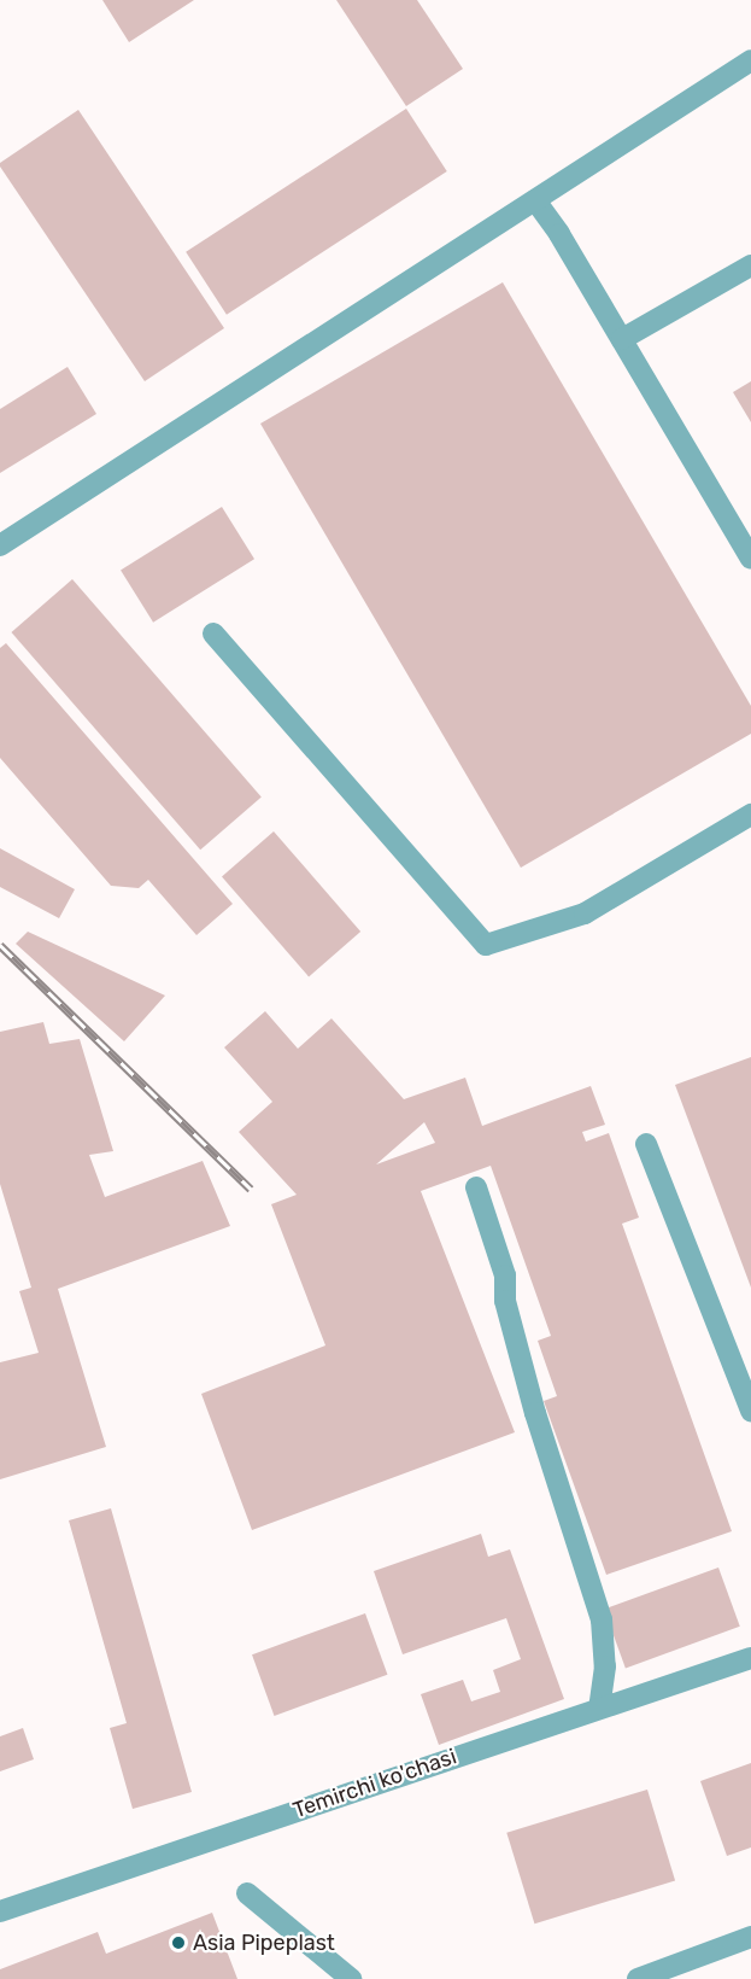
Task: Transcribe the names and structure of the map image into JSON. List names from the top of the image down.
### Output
{
  "streets": {
    "lane": ["Temirchi ko'chasi"]
  },
  "places": ["Asia Pipeplast"]
}
